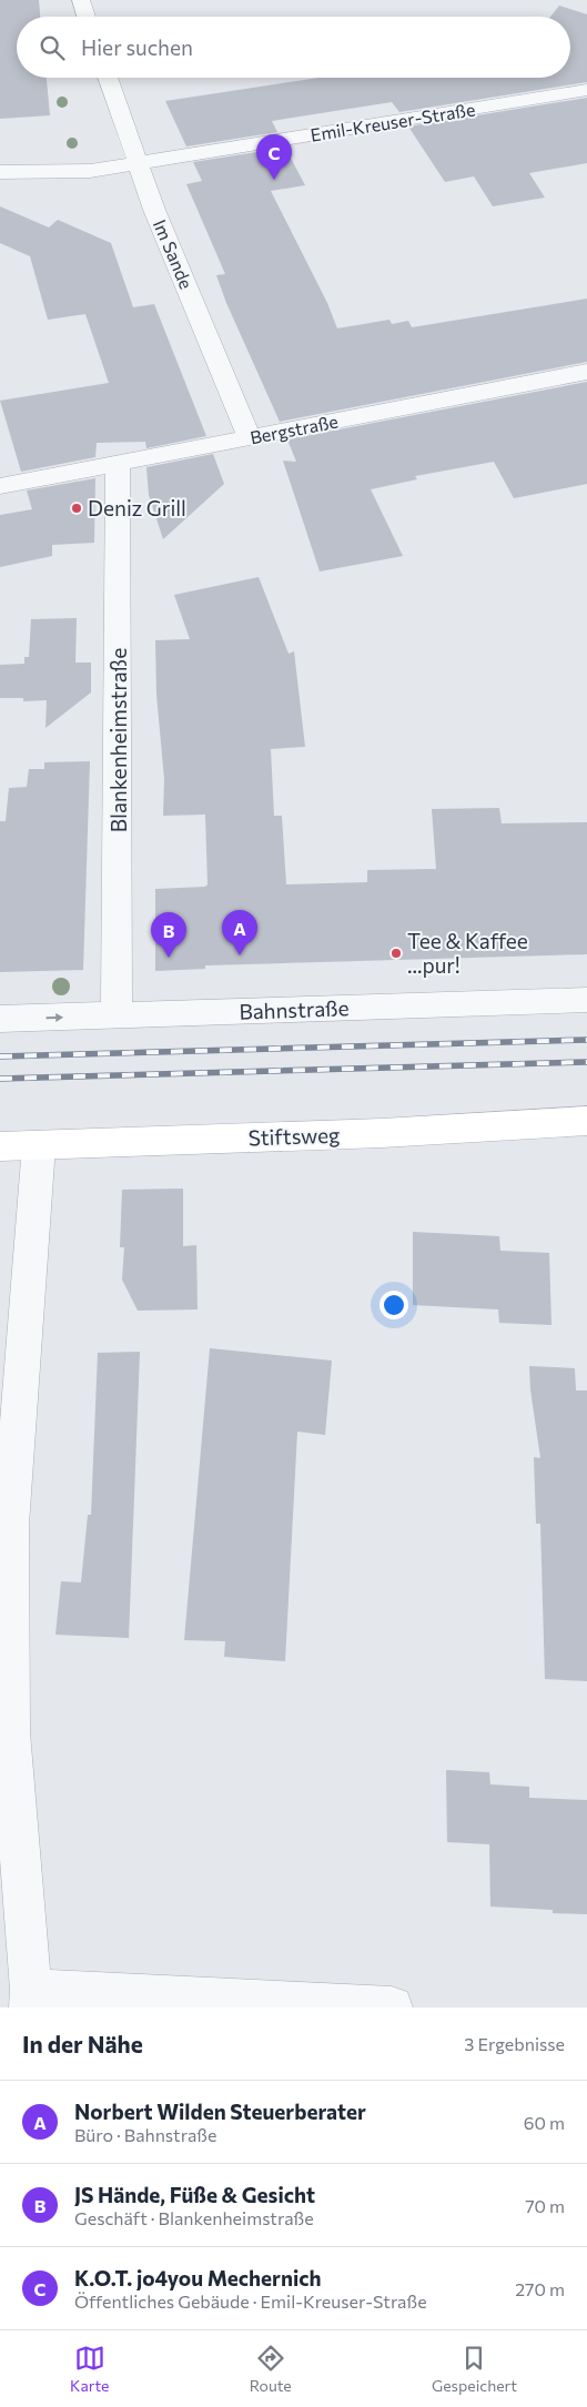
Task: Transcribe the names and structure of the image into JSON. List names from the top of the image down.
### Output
{
  "streets": {
    "street": [
      "Emil-Kreuser-Straße",
      "Im Sande",
      "Bergstraße",
      "Blankenheimstraße",
      "Bahnstraße",
      "Stiftsweg"
    ]
  },
  "crossings": [
    ["Emil-Kreuser-Straße", "Im Sande"],
    ["Im Sande", "Bergstraße"],
    ["Bergstraße", "Blankenheimstraße"],
    ["Blankenheimstraße", "Bahnstraße"]
  ],
  "places": ["Deniz Grill", "Tee & Kaffee ...pur!"],
  "page": {
    "search": "Hier suchen",
    "pins": ["C", "A", "B"],
    "heading": ["In der Nähe", "3 Ergebnisse"],
    "list": [
      {
        "mark": "A",
        "name": "Norbert Wilden Steuerberater",
        "note": "Büro · Bahnstraße",
        "value": "60 m"
      },
      {
        "mark": "B",
        "name": "JS Hände, Füße & Gesicht",
        "note": "Geschäft · Blankenheimstraße",
        "value": "70 m"
      },
      {
        "mark": "C",
        "name": "K.O.T. jo4you Mechernich",
        "note": "Öffentliches Gebäude · Emil-Kreuser-Straße",
        "value": "270 m"
      }
    ],
    "nav": ["Karte", "Route", "Gespeichert"]
  }
}
